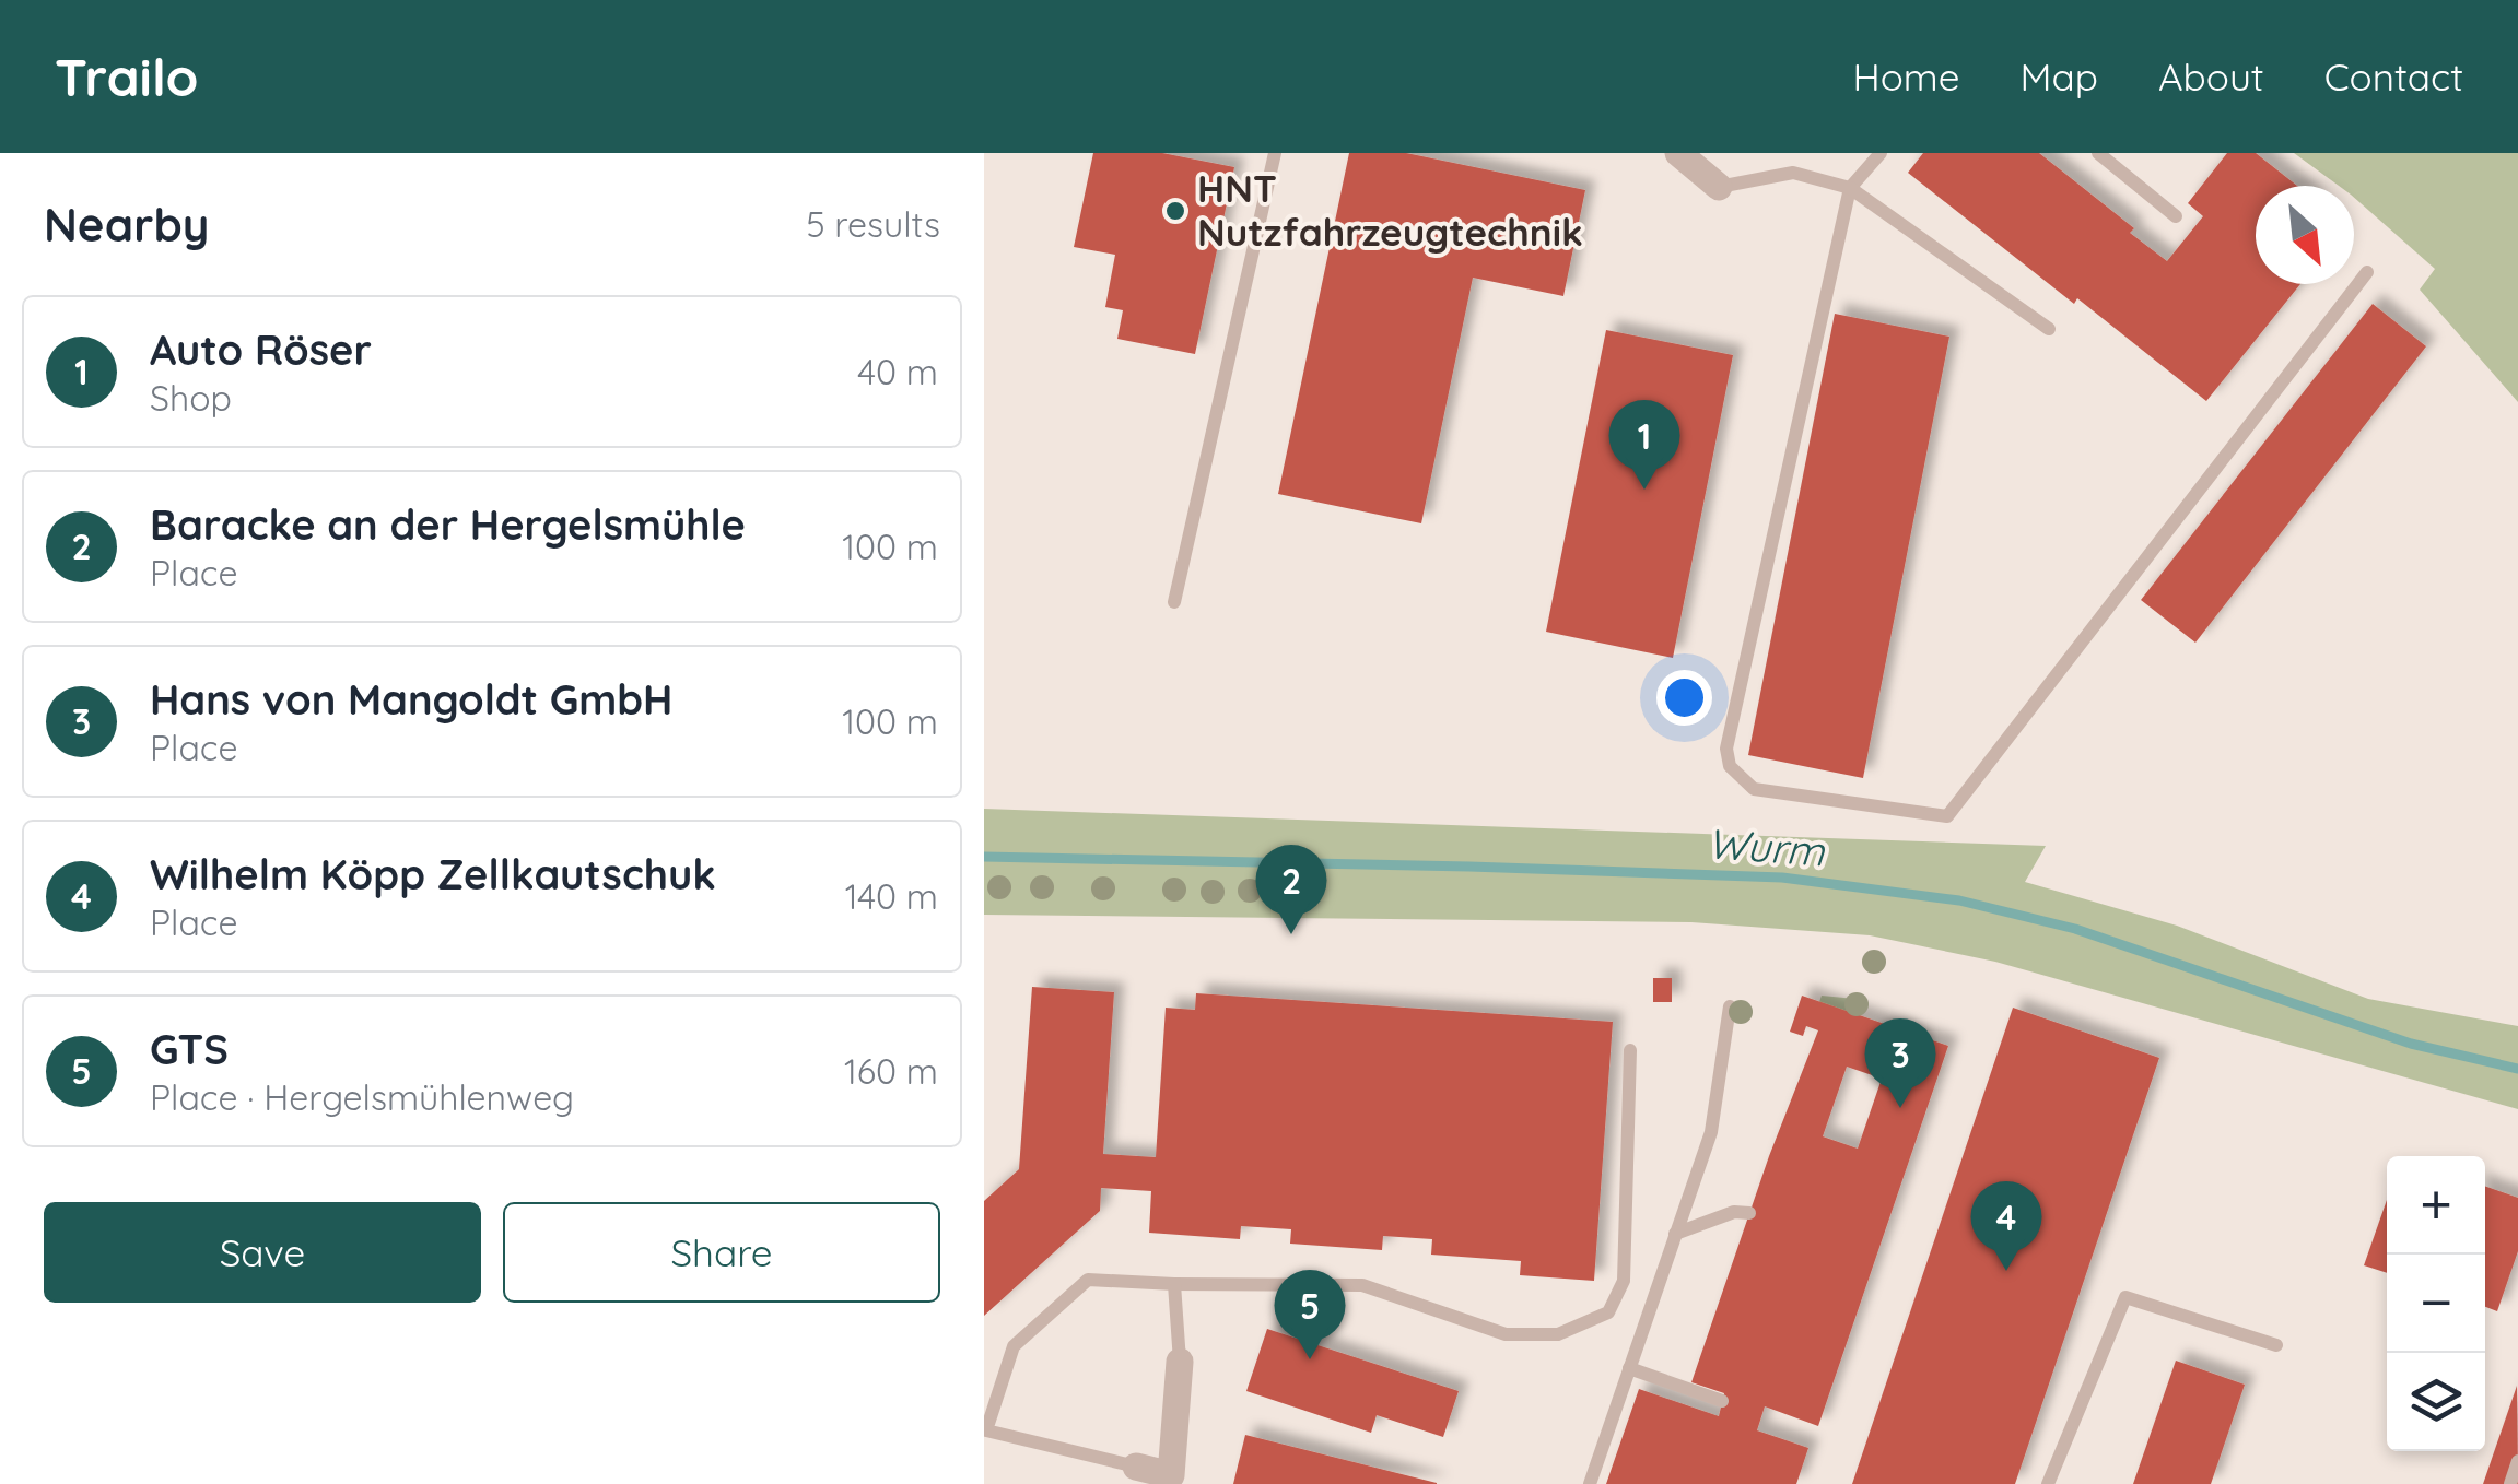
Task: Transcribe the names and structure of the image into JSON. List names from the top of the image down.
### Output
{
  "water": ["Wurm"],
  "places": ["HNT Nutzfahrzeugtechnik"],
  "north": "bottom right",
  "page": {
    "header": "Trailo",
    "nav": [
      "Home",
      "Map",
      "About",
      "Contact"
    ],
    "heading": ["Nearby", "5 results"],
    "list": [
      {
        "mark": "1",
        "name": "Auto Röser",
        "note": "Shop",
        "value": "40 m"
      },
      {
        "mark": "2",
        "name": "Baracke an der Hergelsmühle",
        "note": "Place",
        "value": "100 m"
      },
      {
        "mark": "3",
        "name": "Hans von Mangoldt GmbH",
        "note": "Place",
        "value": "100 m"
      },
      {
        "mark": "4",
        "name": "Wilhelm Köpp Zellkautschuk",
        "note": "Place",
        "value": "140 m"
      },
      {
        "mark": "5",
        "name": "GTS",
        "note": "Place · Hergelsmühlenweg",
        "value": "160 m"
      }
    ],
    "pins": [
      "1",
      "2",
      "3",
      "4",
      "5"
    ],
    "map_buttons": ["+", "−"],
    "buttons": ["Save", "Share"]
  }
}
